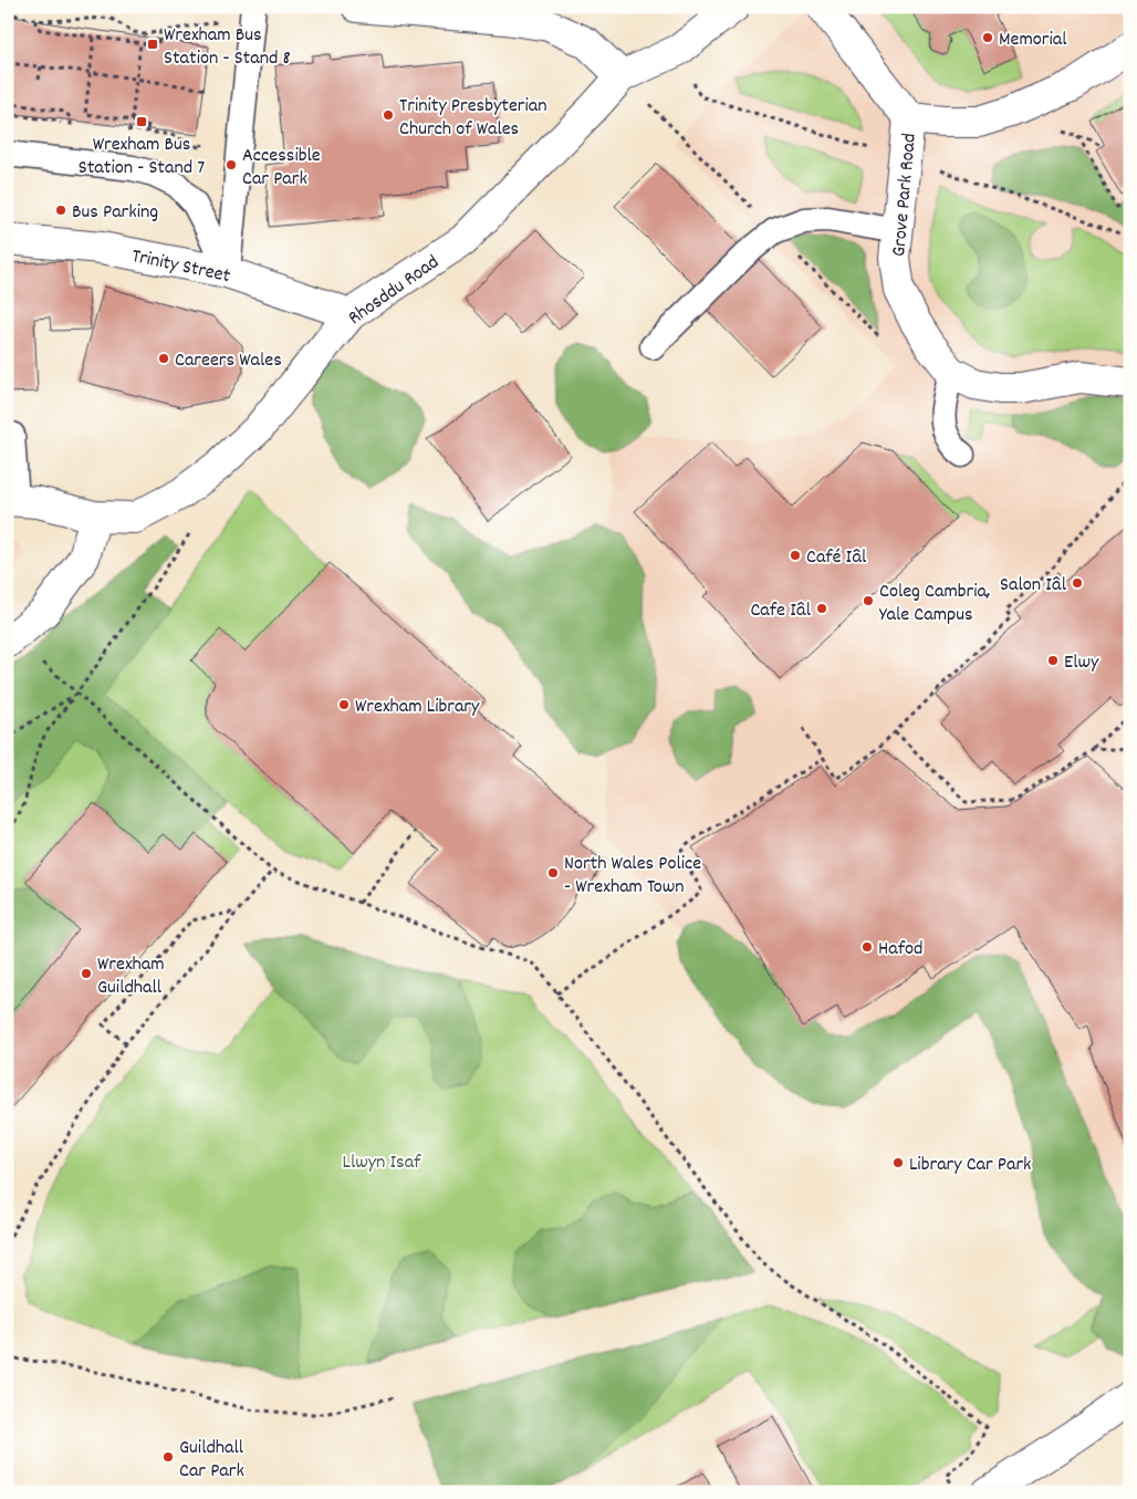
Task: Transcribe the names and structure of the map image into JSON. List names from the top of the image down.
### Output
{
  "streets": {
    "street": ["Grove Park Road", "Trinity Street", "Rhosddu Road"]
  },
  "crossings": [
    ["Trinity Street", "Rhosddu Road"]
  ],
  "parks": ["Llwyn Isaf"],
  "places": {
    "other": [
      "Memorial",
      "Trinity Presbyterian Church of Wales",
      "Accessible Car Park",
      "Bus Parking",
      "Careers Wales",
      "Café Iâl",
      "Salon Iâl",
      "Coleg Cambria, Yale Campus",
      "Cafe Iâl",
      "Elwy",
      "Wrexham Library",
      "North Wales Police - Wrexham Town",
      "Hafod",
      "Wrexham Guildhall",
      "Library Car Park",
      "Guildhall Car Park"
    ],
    "transit": ["Wrexham Bus Station - Stand 8", "Wrexham Bus Station - Stand 7"]
  }
}
